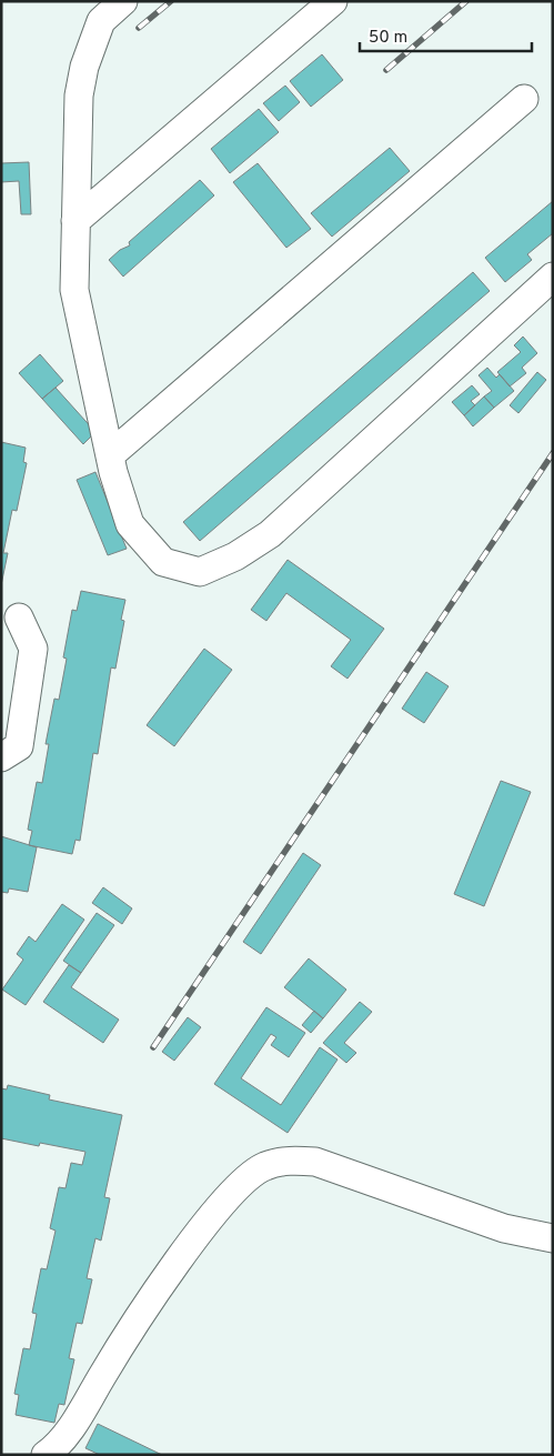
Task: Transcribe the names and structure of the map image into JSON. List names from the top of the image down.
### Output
{
  "scale_bar": "50 m"
}
